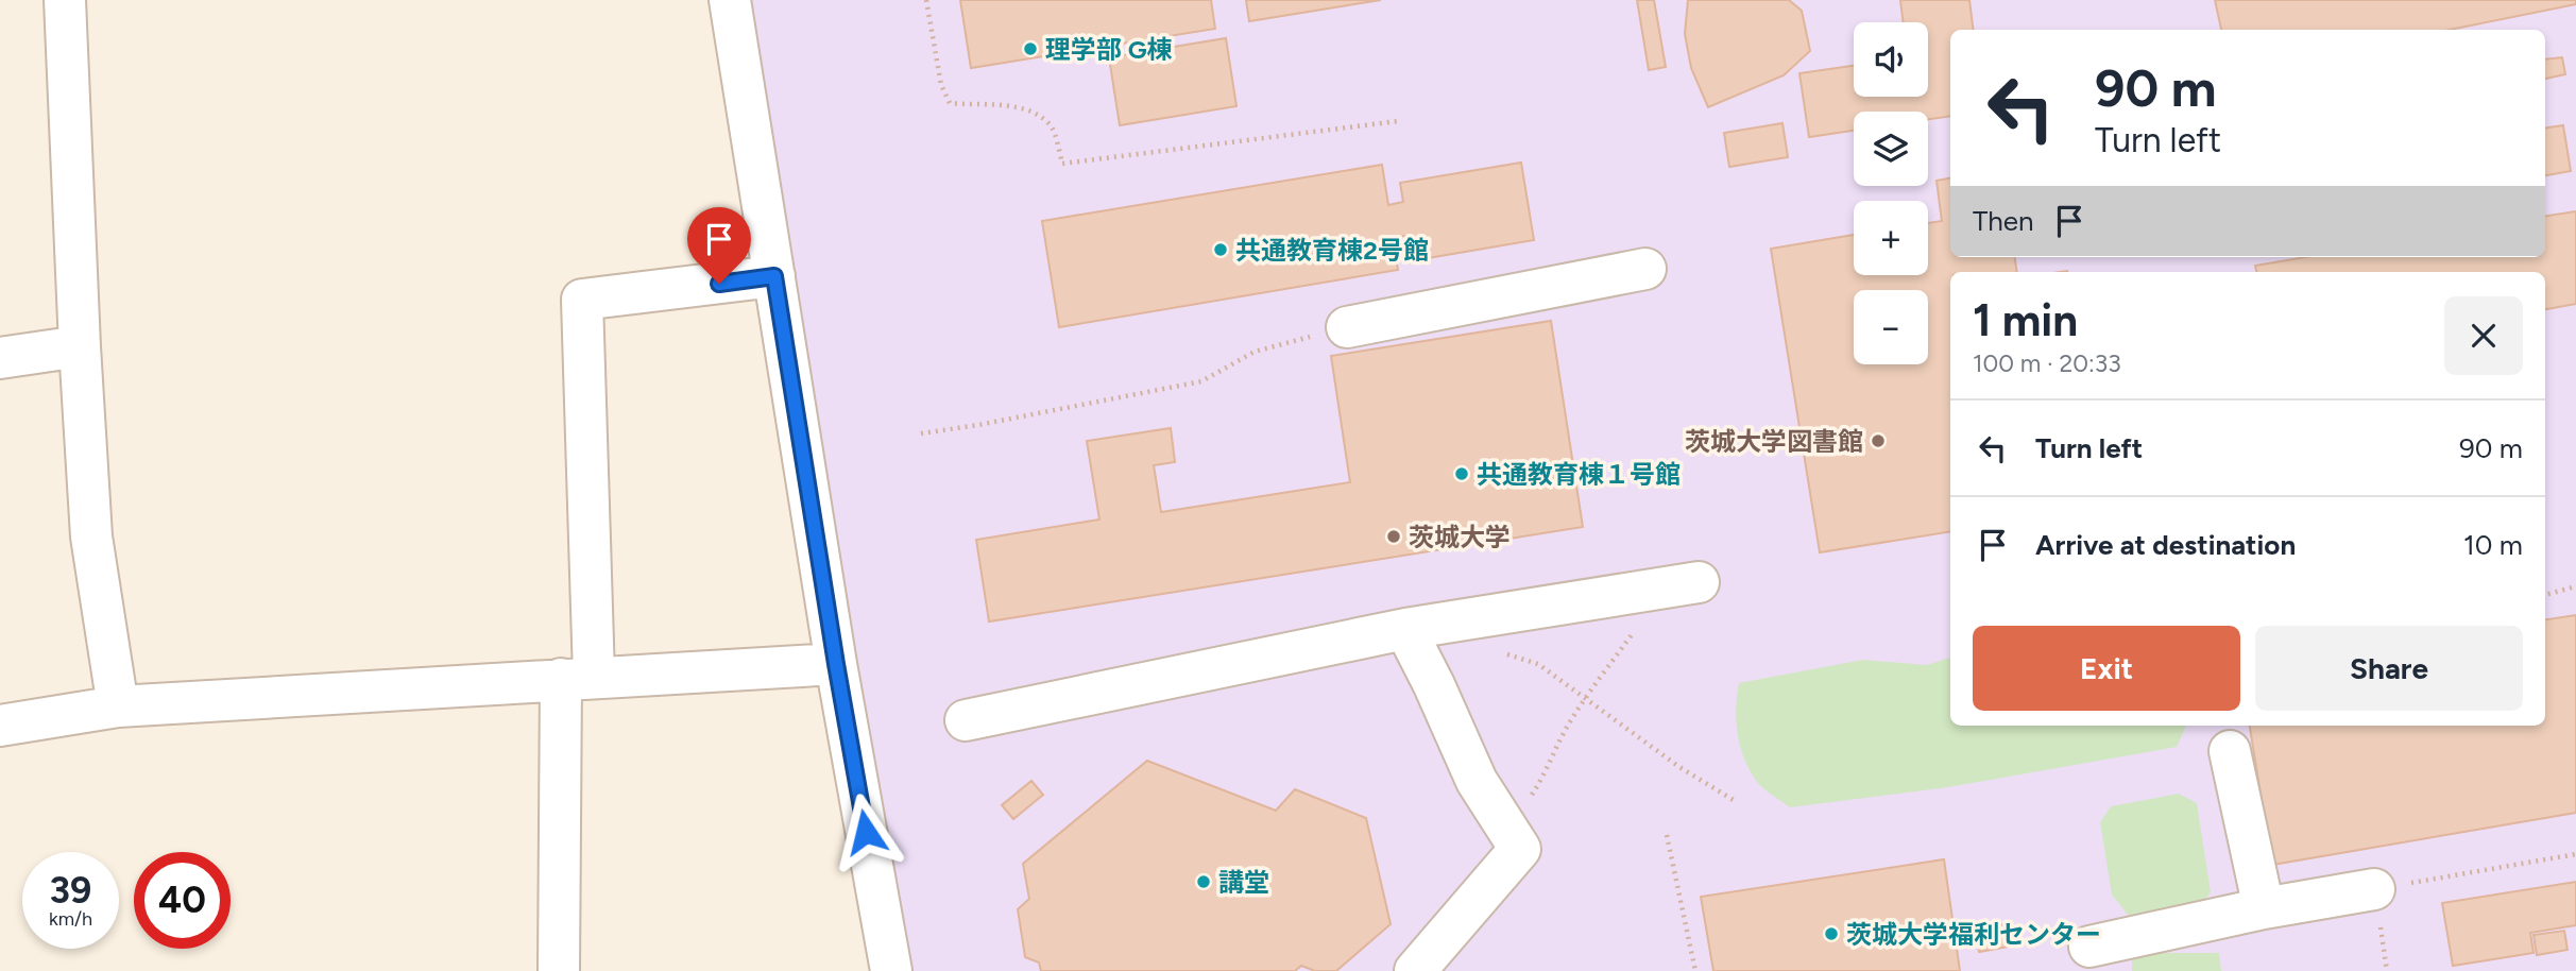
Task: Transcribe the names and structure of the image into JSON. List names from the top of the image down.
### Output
{
  "places": [
    "理学部 G棟",
    "共通教育棟2号館",
    "茨城大学図書館",
    "共通教育棟１号館",
    "茨城大学",
    "講堂",
    "茨城大学福利センター"
  ],
  "page": {
    "map_buttons": ["+", "−"],
    "turn": ["90 m", "Turn left"],
    "then": "Then",
    "heading": ["1 min", "100 m · 20:33"],
    "list": [
      {
        "name": "Turn left",
        "value": "90 m"
      },
      {
        "name": "Arrive at destination",
        "value": "10 m"
      }
    ],
    "buttons": ["Exit", "Share"],
    "speed": "39 km/h",
    "limit": "40"
  }
}
